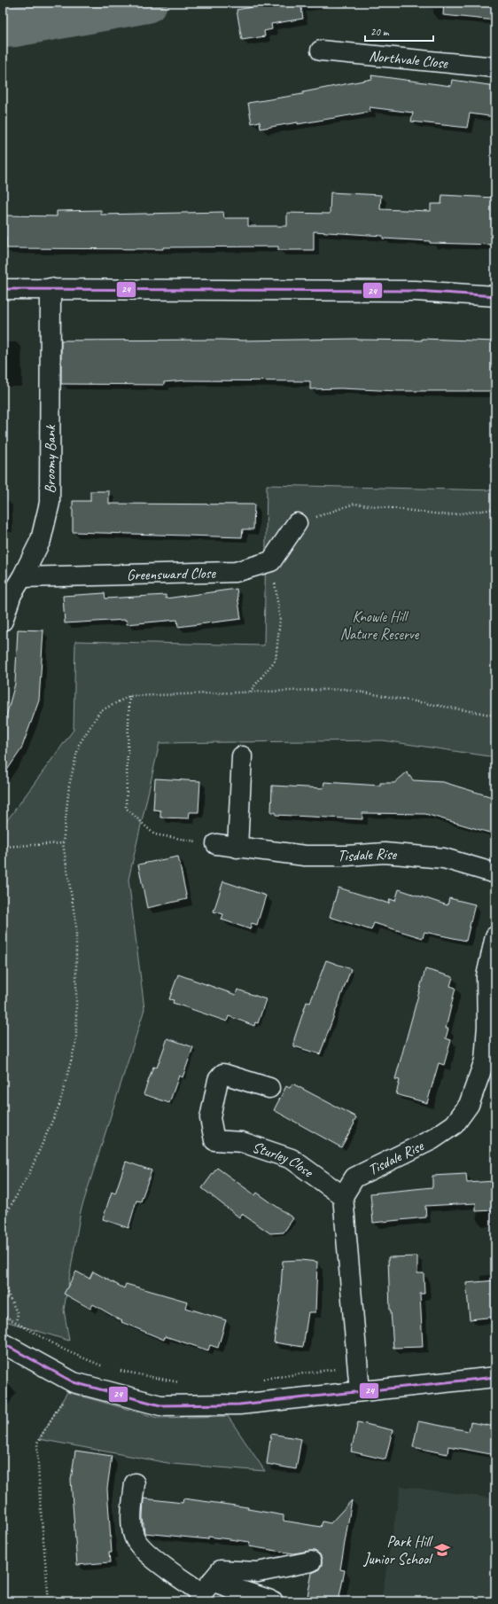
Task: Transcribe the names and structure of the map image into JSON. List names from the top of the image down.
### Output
{
  "streets": {
    "street": [
      "Northvale Close",
      "Broomy Bank",
      "Greensward Close",
      "Tisdale Rise",
      "Sturley Close"
    ]
  },
  "crossings": [
    ["Broomy Bank", "Greensward Close"],
    ["Tisdale Rise", "Sturley Close"]
  ],
  "parks": ["Knowle Hill Nature Reserve"],
  "places": {
    "school or university": ["Park Hill Junior School"]
  },
  "lines": ["transit line 24"],
  "scale_bar": "20 m"
}
